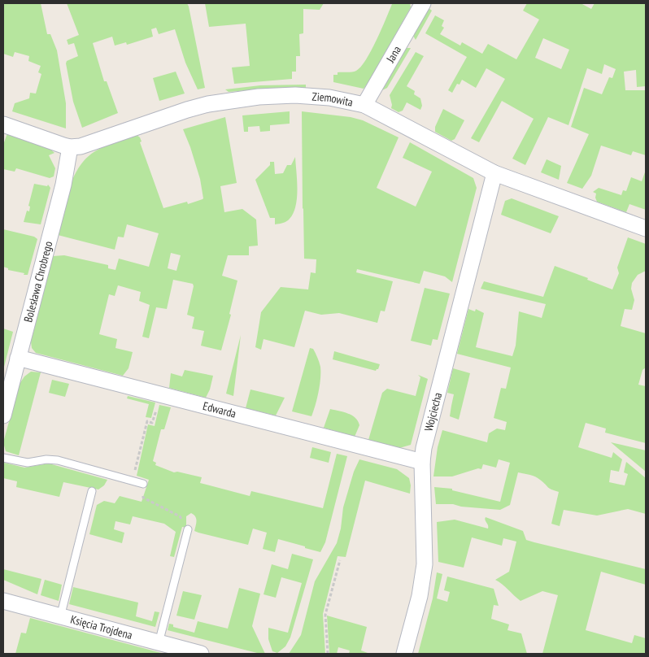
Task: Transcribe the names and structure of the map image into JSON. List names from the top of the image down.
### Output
{
  "streets": {
    "street": [
      "Jana",
      "Ziemowita",
      "Bolesława Chrobrego",
      "Edwarda",
      "Wojciecha",
      "Księcia Trojdena"
    ]
  },
  "crossings": [
    ["Jana", "Ziemowita"],
    ["Ziemowita", "Bolesława Chrobrego"],
    ["Ziemowita", "Wojciecha"],
    ["Bolesława Chrobrego", "Edwarda"],
    ["Edwarda", "Wojciecha"]
  ]
}
